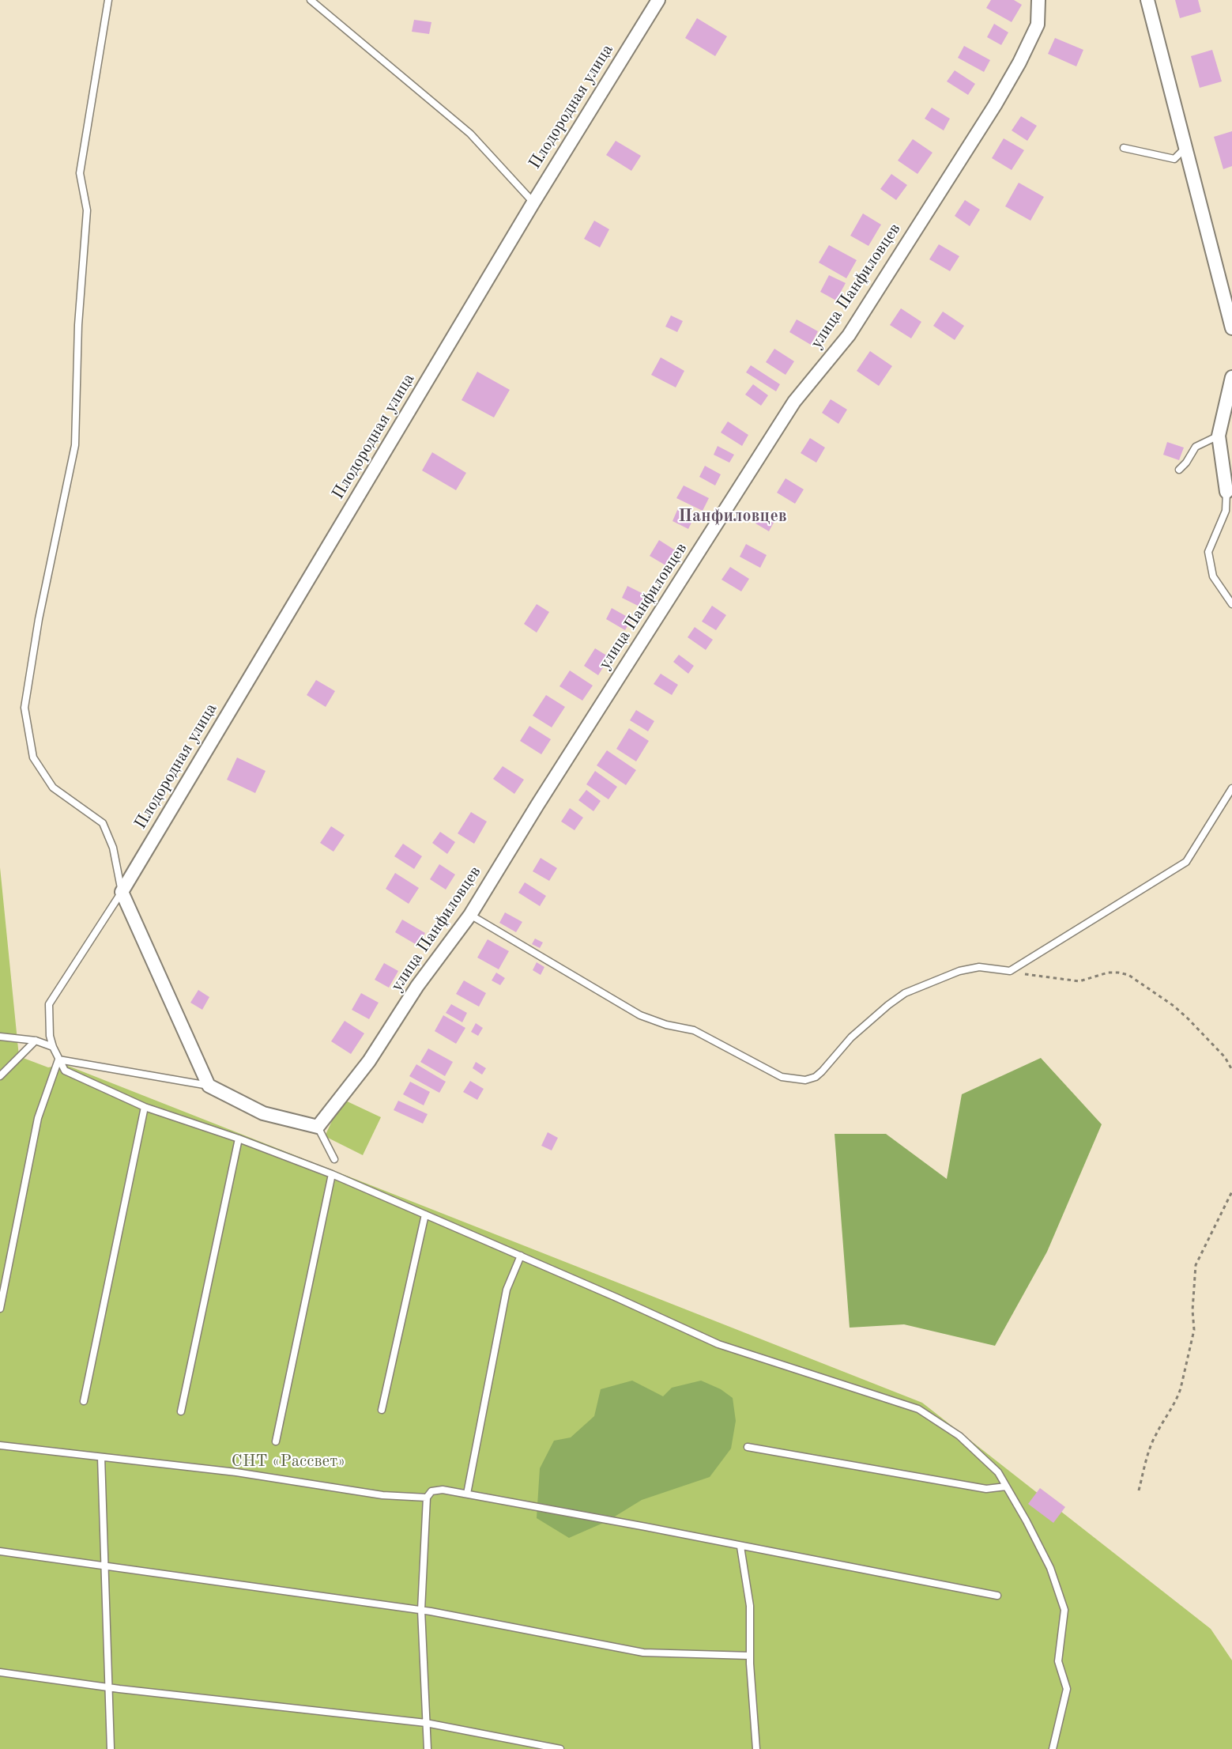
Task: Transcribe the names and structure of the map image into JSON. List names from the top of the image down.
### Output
{
  "streets": {
    "street": ["Плодородная улица", "улица Панфиловцев"]
  },
  "districts": ["Панфиловцев"],
  "parks": ["СНТ «Рассвет»"]
}
